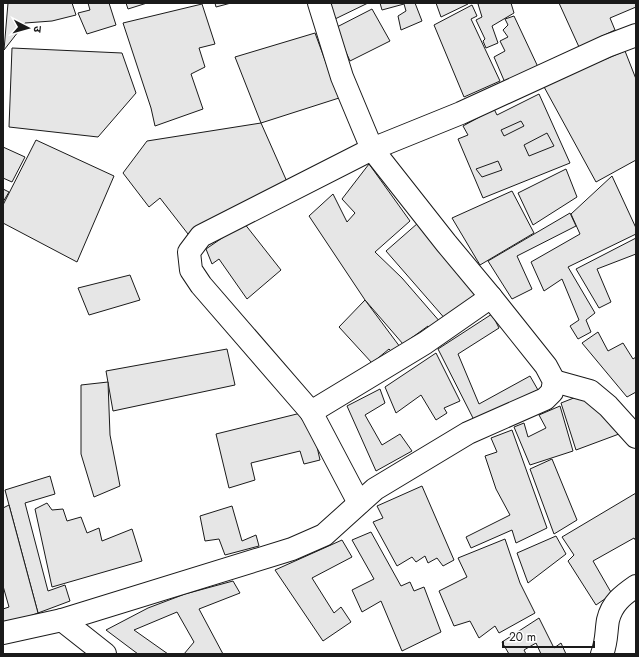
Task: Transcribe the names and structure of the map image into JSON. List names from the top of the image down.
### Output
{
  "scale_bar": "20 m",
  "north": "right"
}
